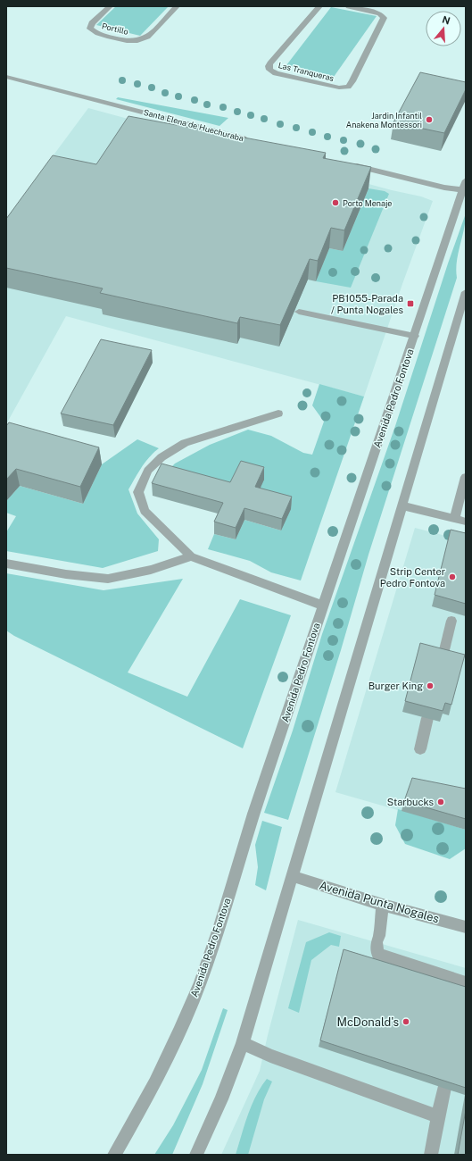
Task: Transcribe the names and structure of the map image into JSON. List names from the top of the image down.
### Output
{
  "streets": {
    "street": [
      "Portillo",
      "Las Tranqueras",
      "Santa Elena de Huechuraba",
      "Avenida Pedro Fontova",
      "Avenida Punta Nogales"
    ]
  },
  "places": {
    "other": [
      "Jardin Infantil Anakena Montessori",
      "Porto Menaje",
      "Strip Center Pedro Fontova",
      "Burger King",
      "Starbucks",
      "McDonald's"
    ],
    "transit": ["PB1055-Parada / Punta Nogales"]
  },
  "north": "top"
}
